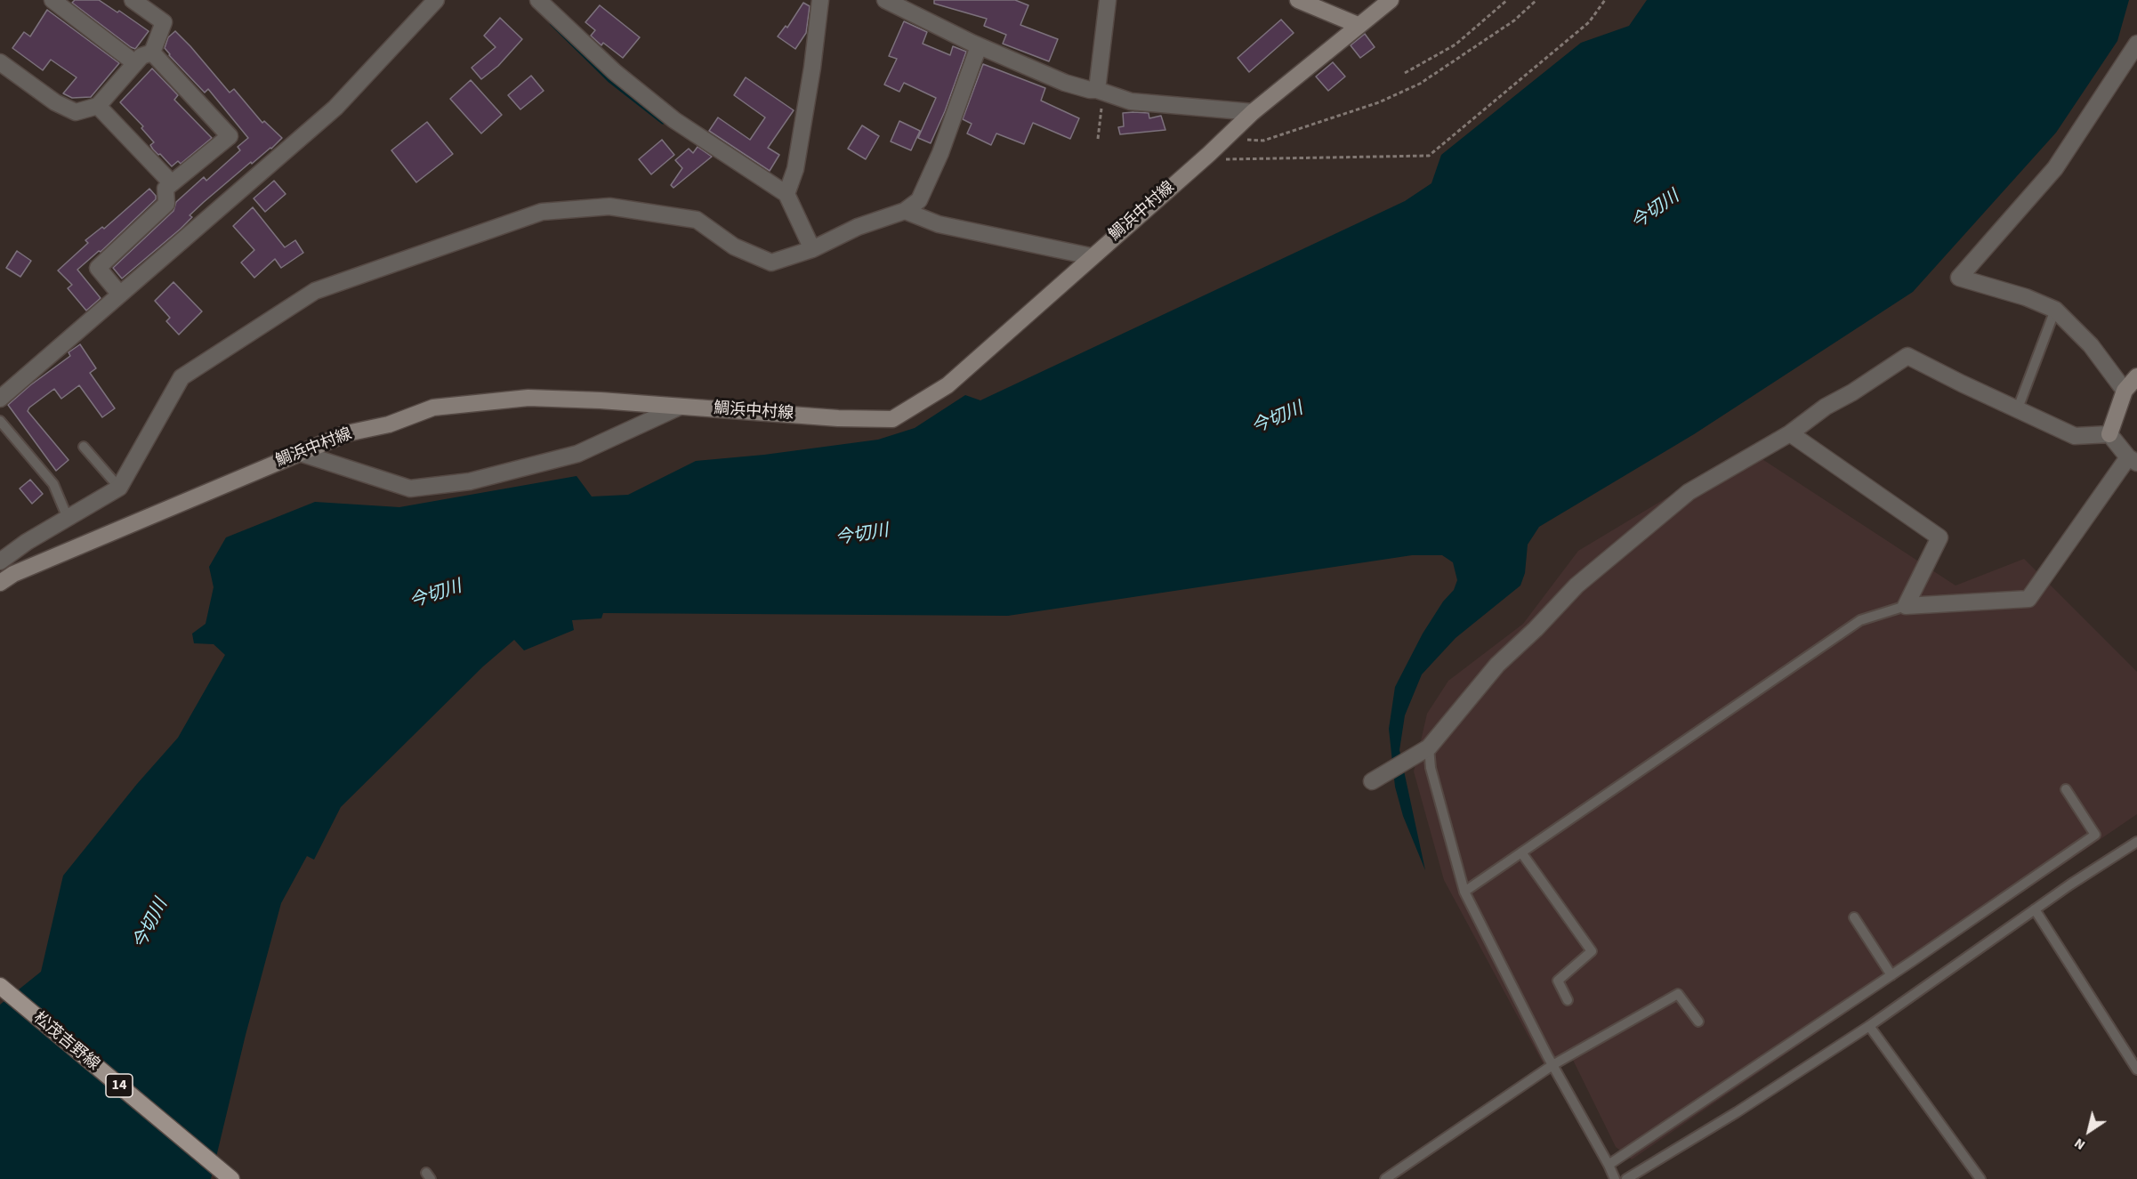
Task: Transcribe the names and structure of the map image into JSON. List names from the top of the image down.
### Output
{
  "streets": {
    "main road": ["鯛浜中村線", "松茂吉野線", "14"]
  },
  "water": ["今切川"],
  "north": "bottom left"
}
